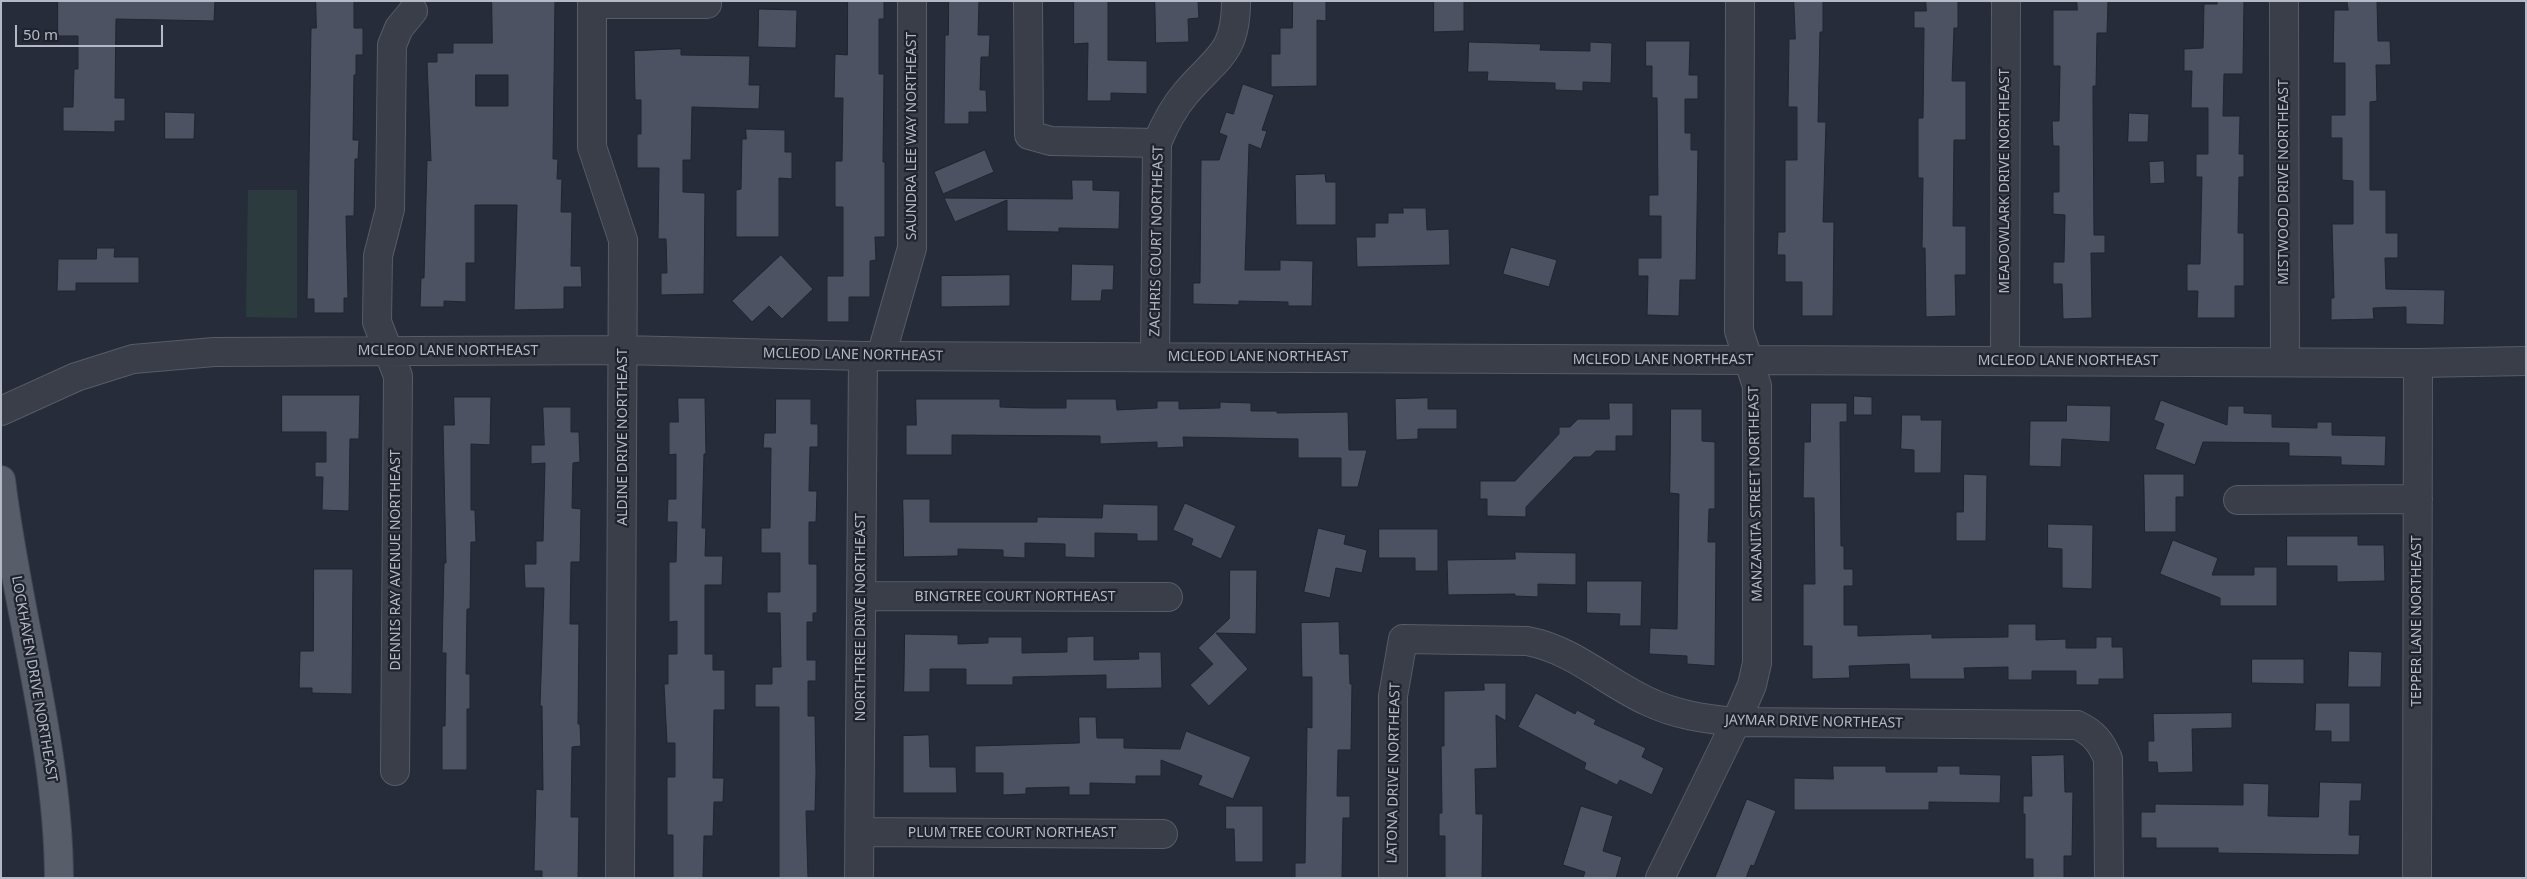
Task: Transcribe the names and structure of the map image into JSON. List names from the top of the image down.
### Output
{
  "streets": {
    "main road": ["LOCKHAVEN DRIVE NORTHEAST"],
    "street": [
      "SAUNDRA LEE WAY NORTHEAST",
      "MEADOWLARK DRIVE NORTHEAST",
      "MISTWOOD DRIVE NORTHEAST",
      "ZACHRIS COURT NORTHEAST",
      "MCLEOD LANE NORTHEAST",
      "ALDINE DRIVE NORTHEAST",
      "MANZANITA STREET NORTHEAST",
      "DENNIS RAY AVENUE NORTHEAST",
      "BINGTREE COURT NORTHEAST",
      "NORTHTREE DRIVE NORTHEAST",
      "TEPPER LANE NORTHEAST",
      "JAYMAR DRIVE NORTHEAST",
      "LATONA DRIVE NORTHEAST",
      "PLUM TREE COURT NORTHEAST"
    ]
  },
  "crossings": [
    ["SAUNDRA LEE WAY NORTHEAST", "MCLEOD LANE NORTHEAST"],
    ["SAUNDRA LEE WAY NORTHEAST", "NORTHTREE DRIVE NORTHEAST"],
    ["MEADOWLARK DRIVE NORTHEAST", "MCLEOD LANE NORTHEAST"],
    ["MISTWOOD DRIVE NORTHEAST", "MCLEOD LANE NORTHEAST"],
    ["ZACHRIS COURT NORTHEAST", "MCLEOD LANE NORTHEAST"],
    ["MCLEOD LANE NORTHEAST", "ALDINE DRIVE NORTHEAST"],
    ["MCLEOD LANE NORTHEAST", "MANZANITA STREET NORTHEAST"],
    ["MCLEOD LANE NORTHEAST", "DENNIS RAY AVENUE NORTHEAST"],
    ["MCLEOD LANE NORTHEAST", "NORTHTREE DRIVE NORTHEAST"],
    ["MCLEOD LANE NORTHEAST", "TEPPER LANE NORTHEAST"],
    ["MANZANITA STREET NORTHEAST", "JAYMAR DRIVE NORTHEAST"],
    ["BINGTREE COURT NORTHEAST", "NORTHTREE DRIVE NORTHEAST"],
    ["NORTHTREE DRIVE NORTHEAST", "PLUM TREE COURT NORTHEAST"],
    ["JAYMAR DRIVE NORTHEAST", "LATONA DRIVE NORTHEAST"]
  ],
  "scale_bar": "50 m"
}
